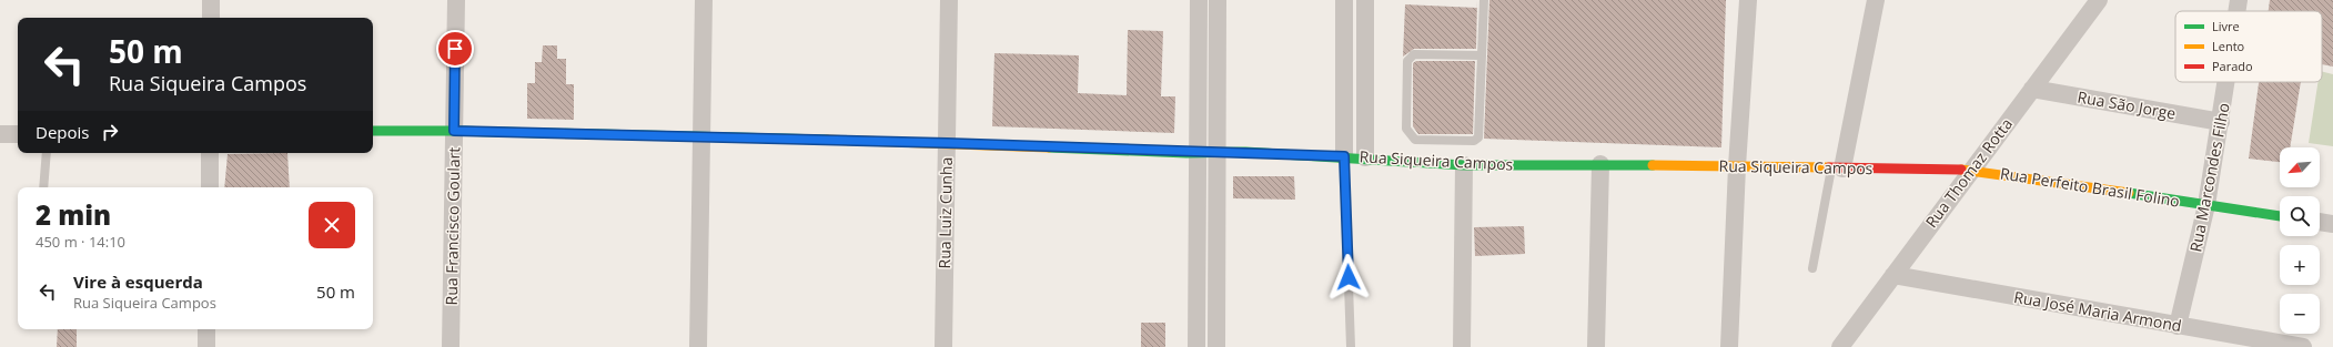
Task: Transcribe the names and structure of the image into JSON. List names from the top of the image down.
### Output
{
  "streets": {
    "street": [
      "Rua São Jorge",
      "Rua Siqueira Campos",
      "Rua Thomaz Rotta",
      "Rua Marcondes Filho",
      "Rua Perfeito Brasil Folino",
      "Rua Luiz Cunha",
      "Rua Francisco Goulart",
      "Rua José Maria Armond"
    ]
  },
  "crossings": [
    ["Rua São Jorge", "Rua Thomaz Rotta"],
    ["Rua São Jorge", "Rua Marcondes Filho"],
    ["Rua Siqueira Campos", "Rua Thomaz Rotta"],
    ["Rua Siqueira Campos", "Rua Perfeito Brasil Folino"],
    ["Rua Siqueira Campos", "Rua Luiz Cunha"],
    ["Rua Siqueira Campos", "Rua Francisco Goulart"],
    ["Rua Thomaz Rotta", "Rua Perfeito Brasil Folino"],
    ["Rua Thomaz Rotta", "Rua José Maria Armond"],
    ["Rua Marcondes Filho", "Rua Perfeito Brasil Folino"],
    ["Rua Marcondes Filho", "Rua José Maria Armond"]
  ],
  "legend": ["Livre", "Lento", "Parado"],
  "north": "bottom left",
  "page": {
    "turn": ["50 m", "Rua Siqueira Campos"],
    "then": "Depois",
    "map_buttons": ["+", "−"],
    "heading": ["2 min", "450 m · 14:10"],
    "list": [
      {
        "name": "Vire à esquerda",
        "note": "Rua Siqueira Campos",
        "value": "50 m"
      }
    ]
  }
}
